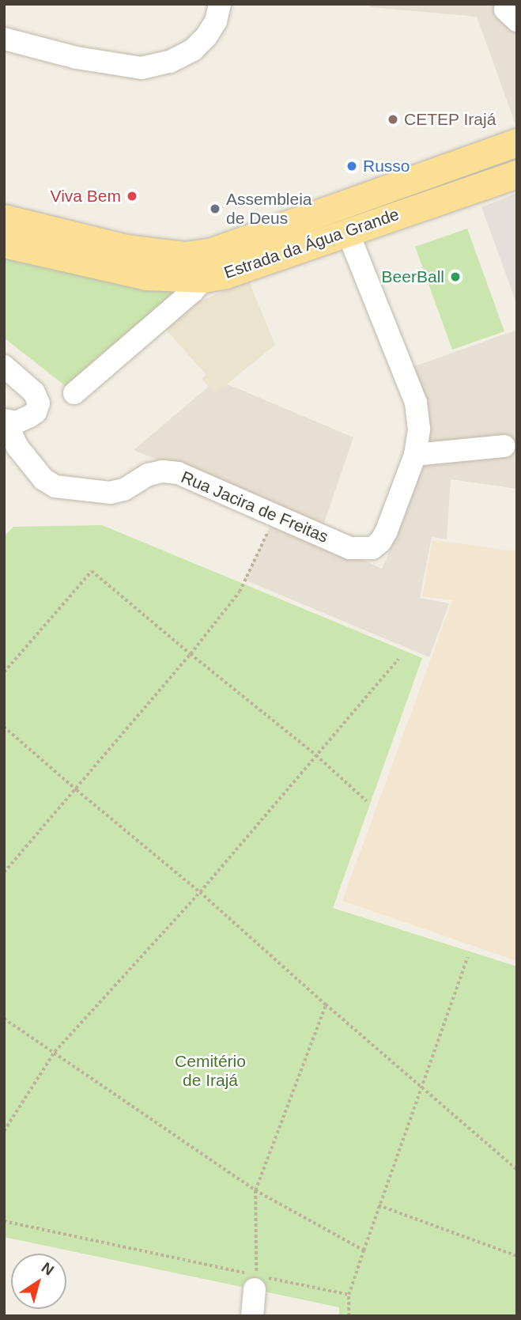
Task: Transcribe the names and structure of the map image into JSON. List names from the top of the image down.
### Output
{
  "streets": {
    "main road": ["Estrada da Água Grande"],
    "street": ["Rua Jacira de Freitas"]
  },
  "parks": ["Cemitério de Irajá"],
  "places": [
    "CETEP Irajá",
    "Russo",
    "Viva Bem",
    "Assembleia de Deus",
    "BeerBall"
  ],
  "north": "top right"
}
